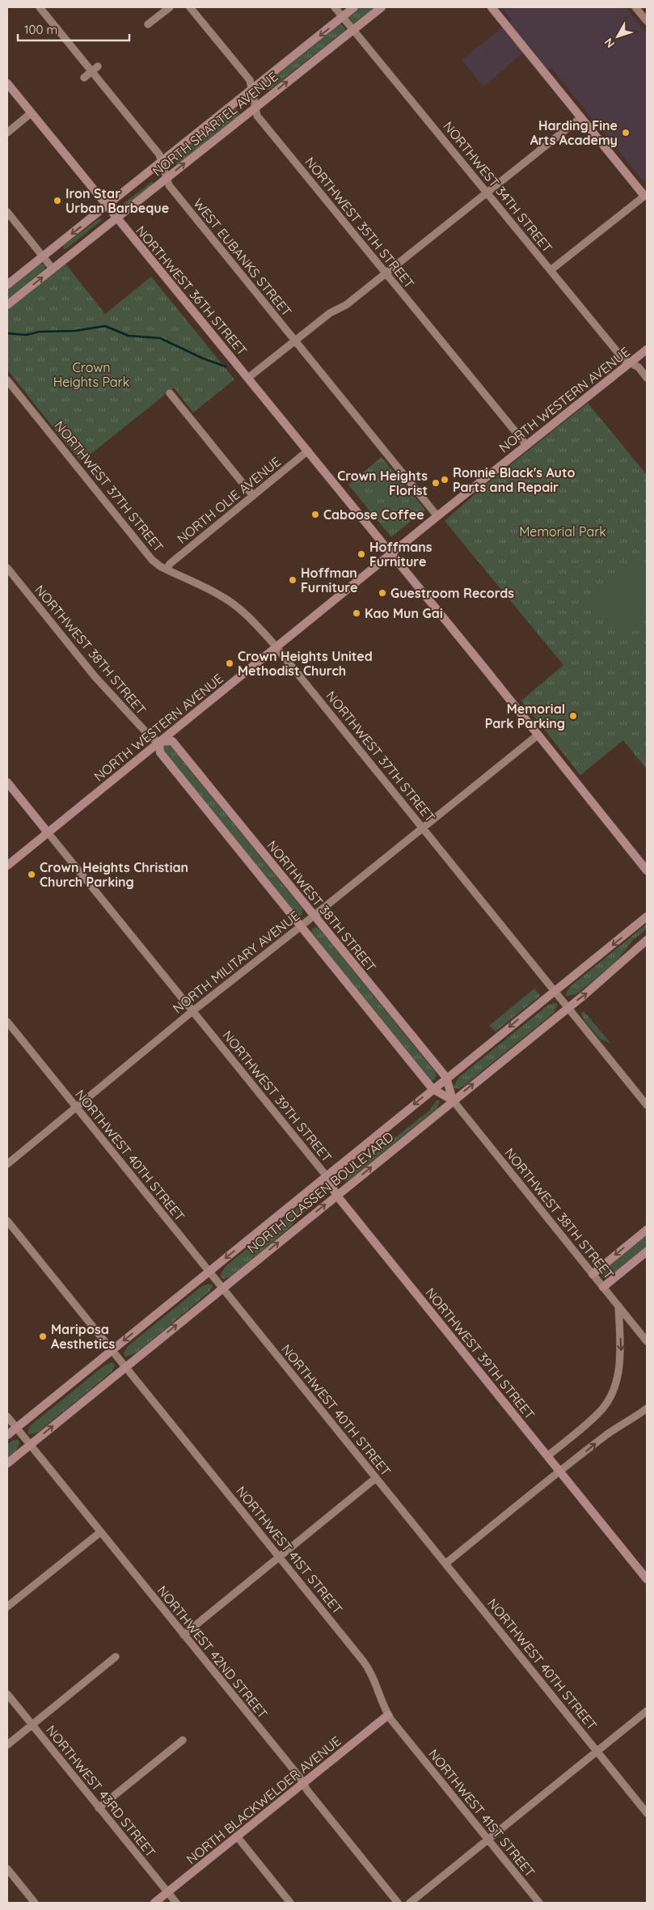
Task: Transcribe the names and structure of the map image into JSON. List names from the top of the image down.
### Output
{
  "streets": {
    "street": [
      "NORTH SHARTEL AVENUE",
      "NORTHWEST 34TH STREET",
      "NORTHWEST 35TH STREET",
      "WEST EUBANKS STREET",
      "NORTHWEST 36TH STREET",
      "NORTH WESTERN AVENUE",
      "NORTHWEST 37TH STREET",
      "NORTH OLIE AVENUE",
      "NORTHWEST 38TH STREET",
      "NORTH MILITARY AVENUE",
      "NORTHWEST 39TH STREET",
      "NORTHWEST 40TH STREET",
      "NORTH CLASSEN BOULEVARD",
      "NORTHWEST 41ST STREET",
      "NORTHWEST 42ND STREET",
      "NORTHWEST 43RD STREET",
      "NORTH BLACKWELDER AVENUE"
    ]
  },
  "crossings": [
    ["NORTH SHARTEL AVENUE", "NORTHWEST 34TH STREET"],
    ["NORTH SHARTEL AVENUE", "NORTHWEST 35TH STREET"],
    ["NORTH SHARTEL AVENUE", "WEST EUBANKS STREET"],
    ["NORTH SHARTEL AVENUE", "NORTHWEST 36TH STREET"],
    ["NORTHWEST 34TH STREET", "NORTH WESTERN AVENUE"],
    ["NORTHWEST 35TH STREET", "NORTH WESTERN AVENUE"],
    ["WEST EUBANKS STREET", "NORTH WESTERN AVENUE"],
    ["NORTHWEST 36TH STREET", "NORTH WESTERN AVENUE"],
    ["NORTHWEST 36TH STREET", "NORTH OLIE AVENUE"],
    ["NORTH WESTERN AVENUE", "NORTHWEST 37TH STREET"],
    ["NORTH WESTERN AVENUE", "NORTHWEST 38TH STREET"],
    ["NORTH WESTERN AVENUE", "NORTHWEST 39TH STREET"],
    ["NORTHWEST 37TH STREET", "NORTH OLIE AVENUE"],
    ["NORTHWEST 37TH STREET", "NORTH MILITARY AVENUE"],
    ["NORTHWEST 37TH STREET", "NORTH CLASSEN BOULEVARD"],
    ["NORTHWEST 38TH STREET", "NORTH MILITARY AVENUE"],
    ["NORTHWEST 38TH STREET", "NORTH CLASSEN BOULEVARD"],
    ["NORTH MILITARY AVENUE", "NORTHWEST 39TH STREET"],
    ["NORTH MILITARY AVENUE", "NORTHWEST 40TH STREET"],
    ["NORTHWEST 39TH STREET", "NORTH CLASSEN BOULEVARD"],
    ["NORTHWEST 40TH STREET", "NORTH CLASSEN BOULEVARD"],
    ["NORTH CLASSEN BOULEVARD", "NORTHWEST 41ST STREET"],
    ["NORTH CLASSEN BOULEVARD", "NORTHWEST 42ND STREET"],
    ["NORTHWEST 41ST STREET", "NORTH BLACKWELDER AVENUE"],
    ["NORTHWEST 42ND STREET", "NORTH BLACKWELDER AVENUE"],
    ["NORTHWEST 43RD STREET", "NORTH BLACKWELDER AVENUE"]
  ],
  "parks": ["Crown Heights Park", "Memorial Park"],
  "places": [
    "Harding Fine Arts Academy",
    "Iron Star Urban Barbeque",
    "Ronnie Black's Auto Parts and Repair",
    "Crown Heights Florist",
    "Caboose Coffee",
    "Hoffmans Furniture",
    "Hoffman Furniture",
    "Guestroom Records",
    "Kao Mun Gai",
    "Crown Heights United Methodist Church",
    "Memorial Park Parking",
    "Crown Heights Christian Church Parking",
    "Mariposa Aesthetics"
  ],
  "scale_bar": "100 m",
  "north": "bottom left"
}
